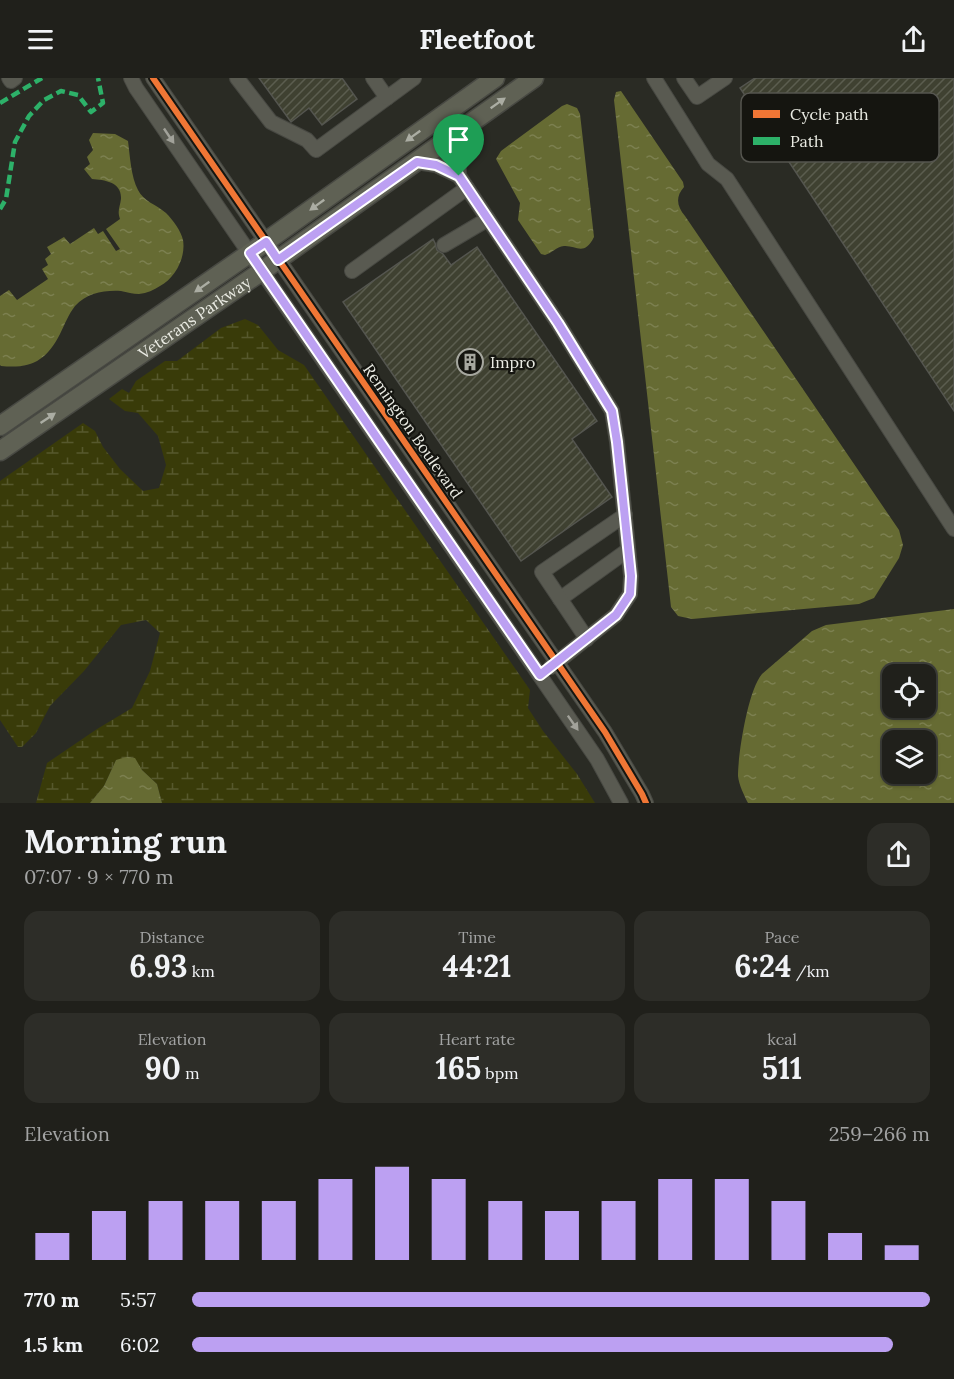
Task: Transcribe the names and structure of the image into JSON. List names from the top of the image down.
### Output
{
  "streets": {
    "main road": ["Veterans Parkway"],
    "street": ["Remington Boulevard"]
  },
  "crossings": [
    ["Veterans Parkway", "Remington Boulevard"]
  ],
  "places": {
    "building": ["Impro"]
  },
  "legend": ["Cycle path", "Path"],
  "page": {
    "header": "Fleetfoot",
    "heading": ["Morning run", "07:07 · 9 × 770 m"],
    "stats": [
      ["Distance", "6.93 km"],
      ["Time", "44:21"],
      ["Pace", "6:24 /km"],
      ["Elevation", "90 m"],
      ["Heart rate", "165 bpm"],
      ["kcal", "511"]
    ],
    "chart": ["Elevation", "259–266 m"],
    "list": [
      {
        "name": "770 m",
        "note": "5:57"
      },
      {
        "name": "1.5 km",
        "note": "6:02"
      }
    ]
  }
}
